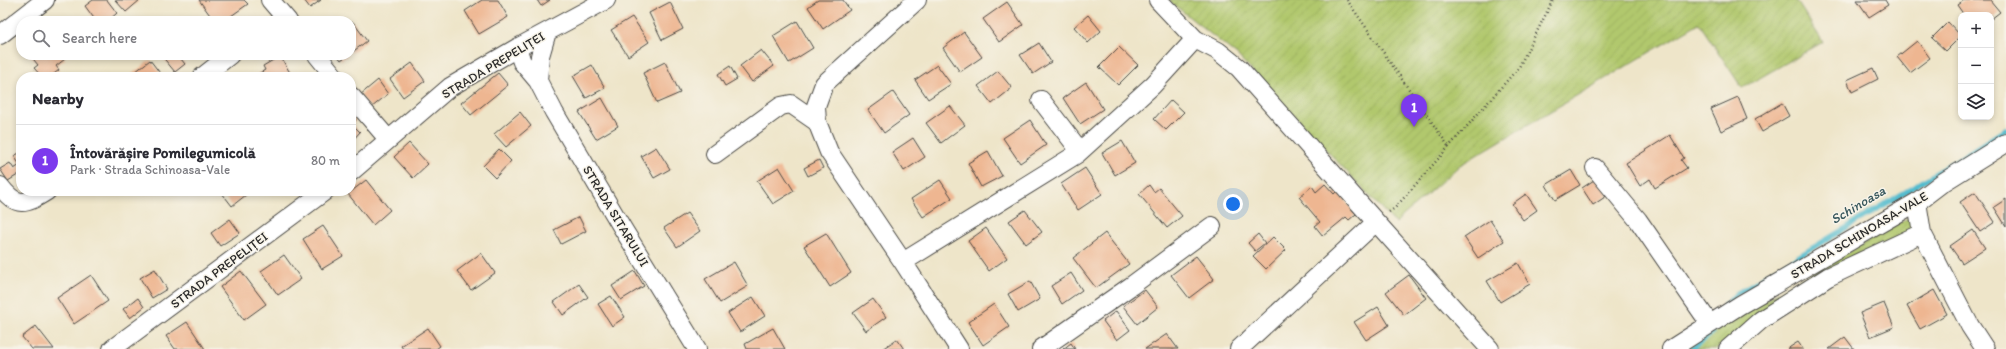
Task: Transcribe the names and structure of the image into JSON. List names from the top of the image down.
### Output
{
  "streets": {
    "street": ["STRADA PREPELIȚEI", "STRADA SITARULUI", "STRADA SCHINOASA-VALE"]
  },
  "crossings": [
    ["STRADA PREPELIȚEI", "STRADA SITARULUI"]
  ],
  "water": ["Schinoasa"],
  "page": {
    "map_buttons": ["+", "−"],
    "search": "Search here",
    "heading": "Nearby",
    "pins": "1",
    "list": [
      {
        "mark": "1",
        "name": "Întovărășire Pomilegumicolă",
        "note": "Park · Strada Schinoasa-Vale",
        "value": "80 m"
      }
    ]
  }
}
